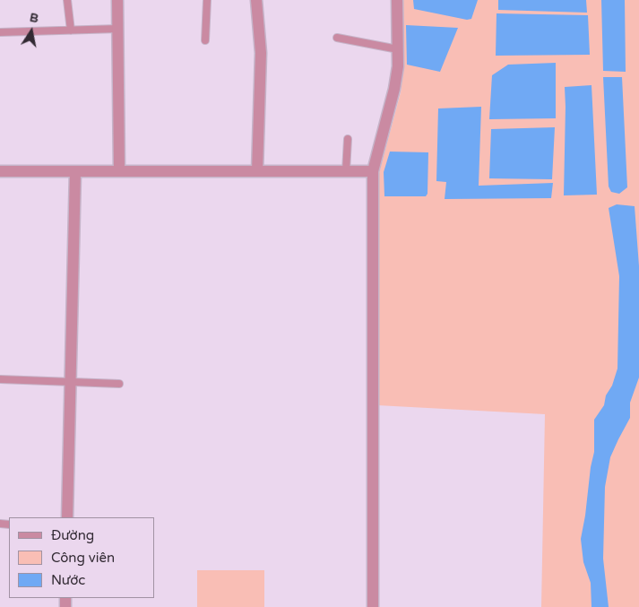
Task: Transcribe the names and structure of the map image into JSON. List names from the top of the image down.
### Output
{
  "legend": ["Đường", "Công viên", "Nước"],
  "north": "top"
}
